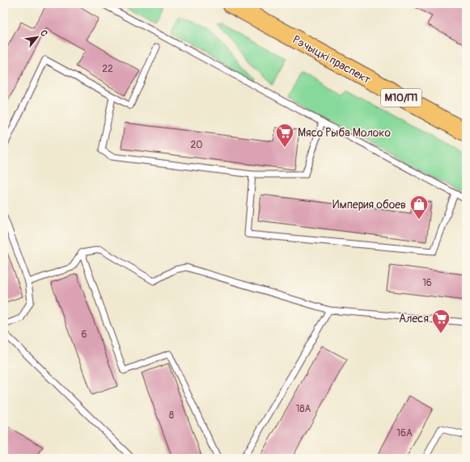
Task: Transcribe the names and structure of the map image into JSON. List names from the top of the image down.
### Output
{
  "streets": {
    "main road": ["Рэчыцкі праспект", "М10/П1"]
  },
  "places": {
    "supermarket": ["Мясо Рыба Молоко", "Алеся"],
    "shop": ["Империя обоев"]
  },
  "house_numbers": [
    "22",
    "20",
    "16",
    "6",
    "18А",
    "8",
    "16А"
  ],
  "north": "top right"
}
